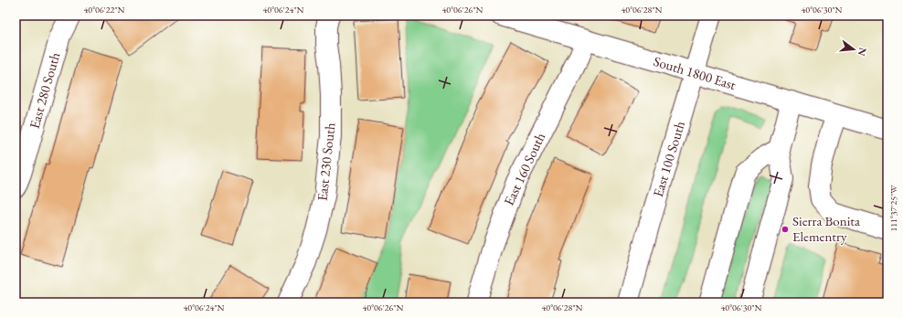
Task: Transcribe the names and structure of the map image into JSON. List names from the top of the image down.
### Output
{
  "streets": {
    "street": [
      "South 1800 East",
      "East 280 South",
      "East 100 South",
      "East 230 South",
      "East 160 South"
    ]
  },
  "crossings": [
    ["South 1800 East", "East 100 South"],
    ["South 1800 East", "East 160 South"]
  ],
  "places": ["Sierra Bonita Elementry"],
  "north": "right",
  "coordinates": [
    "40°06'22\"N",
    "40°06'24\"N",
    "40°06'26\"N",
    "40°06'28\"N",
    "40°06'30\"N",
    "111°37'25\"W"
  ]
}
